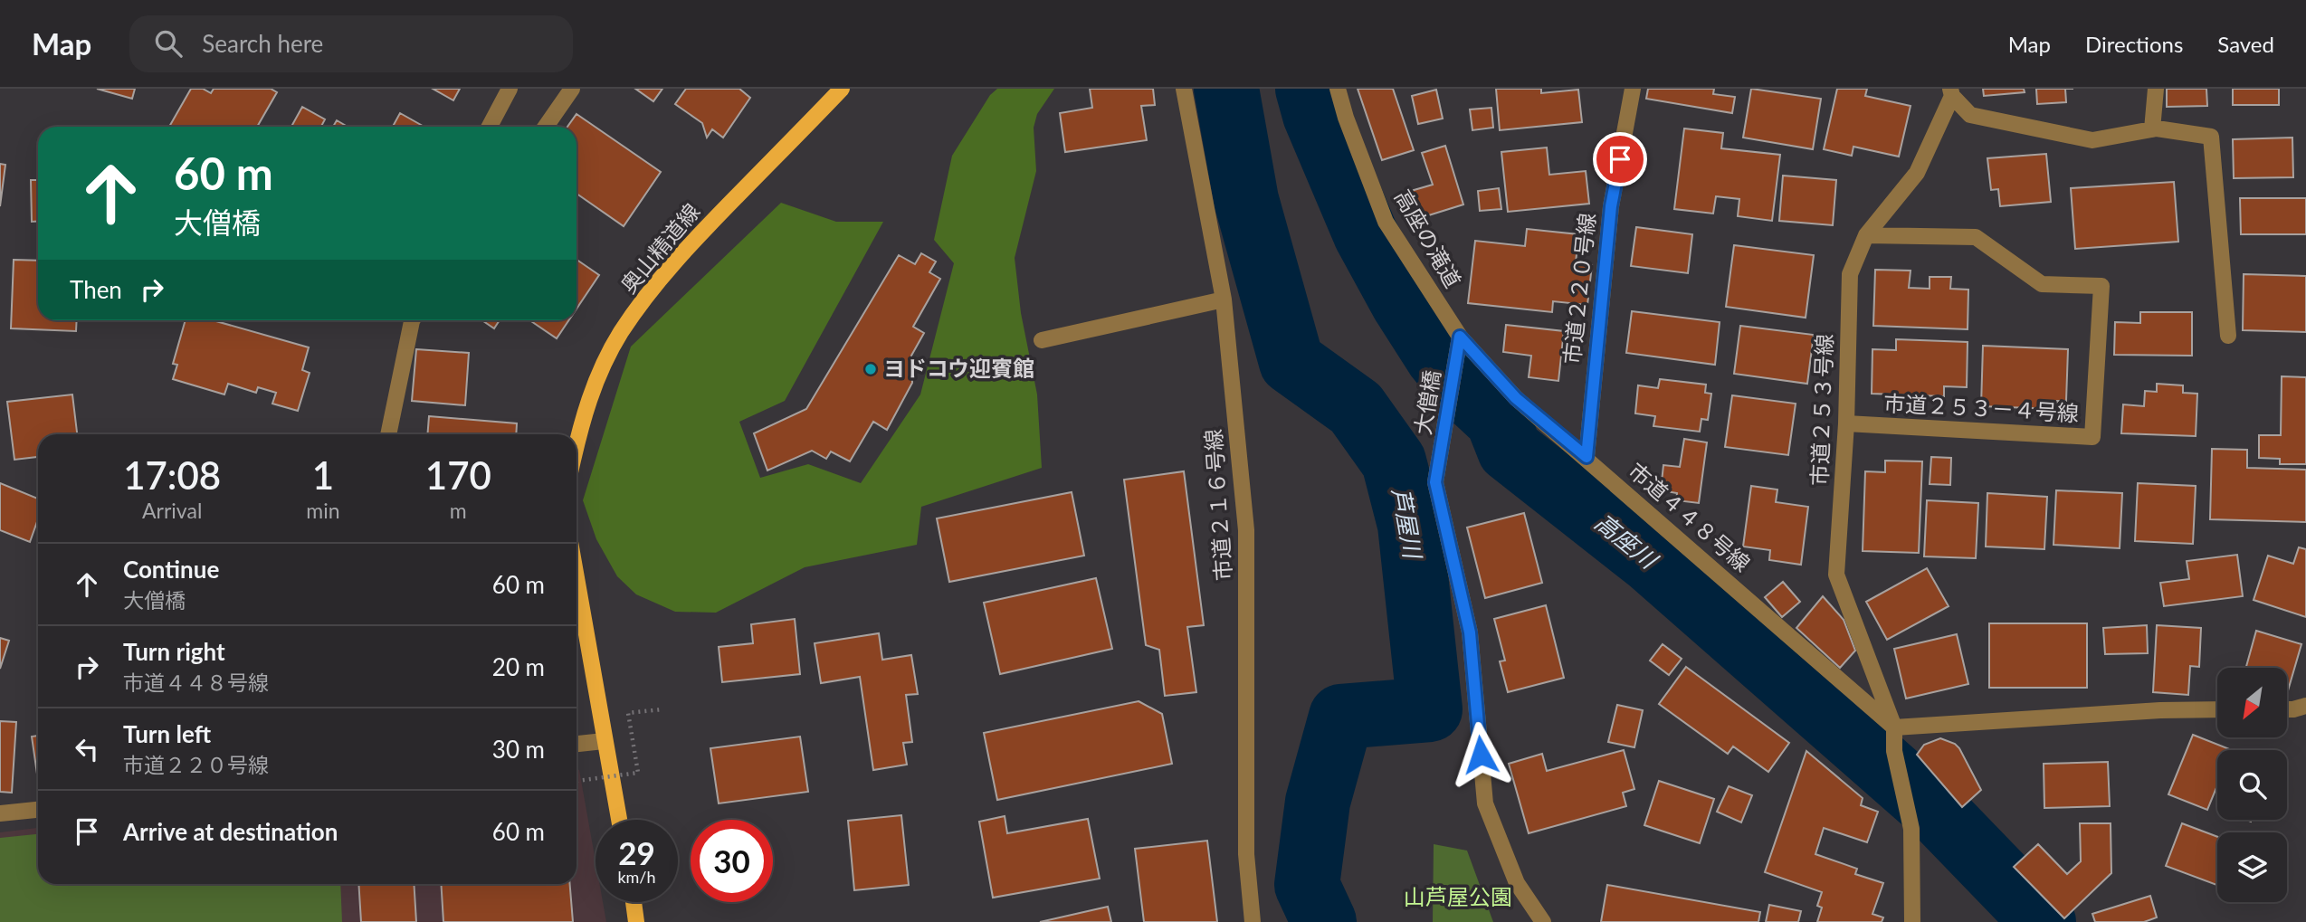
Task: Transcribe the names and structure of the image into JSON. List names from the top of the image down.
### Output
{
  "streets": {
    "main road": ["奥山精道線"],
    "street": [
      "高座の滝道",
      "市道２２０号線",
      "大僧橋",
      "市道２５３－４号線",
      "市道２５３号線",
      "市道２１６号線",
      "市道４４８号線"
    ]
  },
  "crossings": [
    ["高座の滝道", "大僧橋"],
    ["高座の滝道", "市道４４８号線"],
    ["市道２２０号線", "市道４４８号線"],
    ["大僧橋", "市道４４８号線"],
    ["市道２５３－４号線", "市道２５３号線"],
    ["市道２５３号線", "市道４４８号線"]
  ],
  "water": ["芦屋川", "高座川"],
  "parks": ["山芦屋公園"],
  "places": ["ヨドコウ迎賓館"],
  "north": "bottom left",
  "page": {
    "header": "Map",
    "search": "Search here",
    "nav": ["Map", "Directions", "Saved"],
    "turn": ["60 m", "大僧橋"],
    "then": "Then",
    "eta": [
      "17:08",
      "Arrival",
      "1",
      "min",
      "170",
      "m"
    ],
    "list": [
      {
        "name": "Continue",
        "note": "大僧橋",
        "value": "60 m"
      },
      {
        "name": "Turn right",
        "note": "市道４４８号線",
        "value": "20 m"
      },
      {
        "name": "Turn left",
        "note": "市道２２０号線",
        "value": "30 m"
      },
      {
        "name": "Arrive at destination",
        "value": "60 m"
      }
    ],
    "speed": "29 km/h",
    "limit": "30"
  }
}
